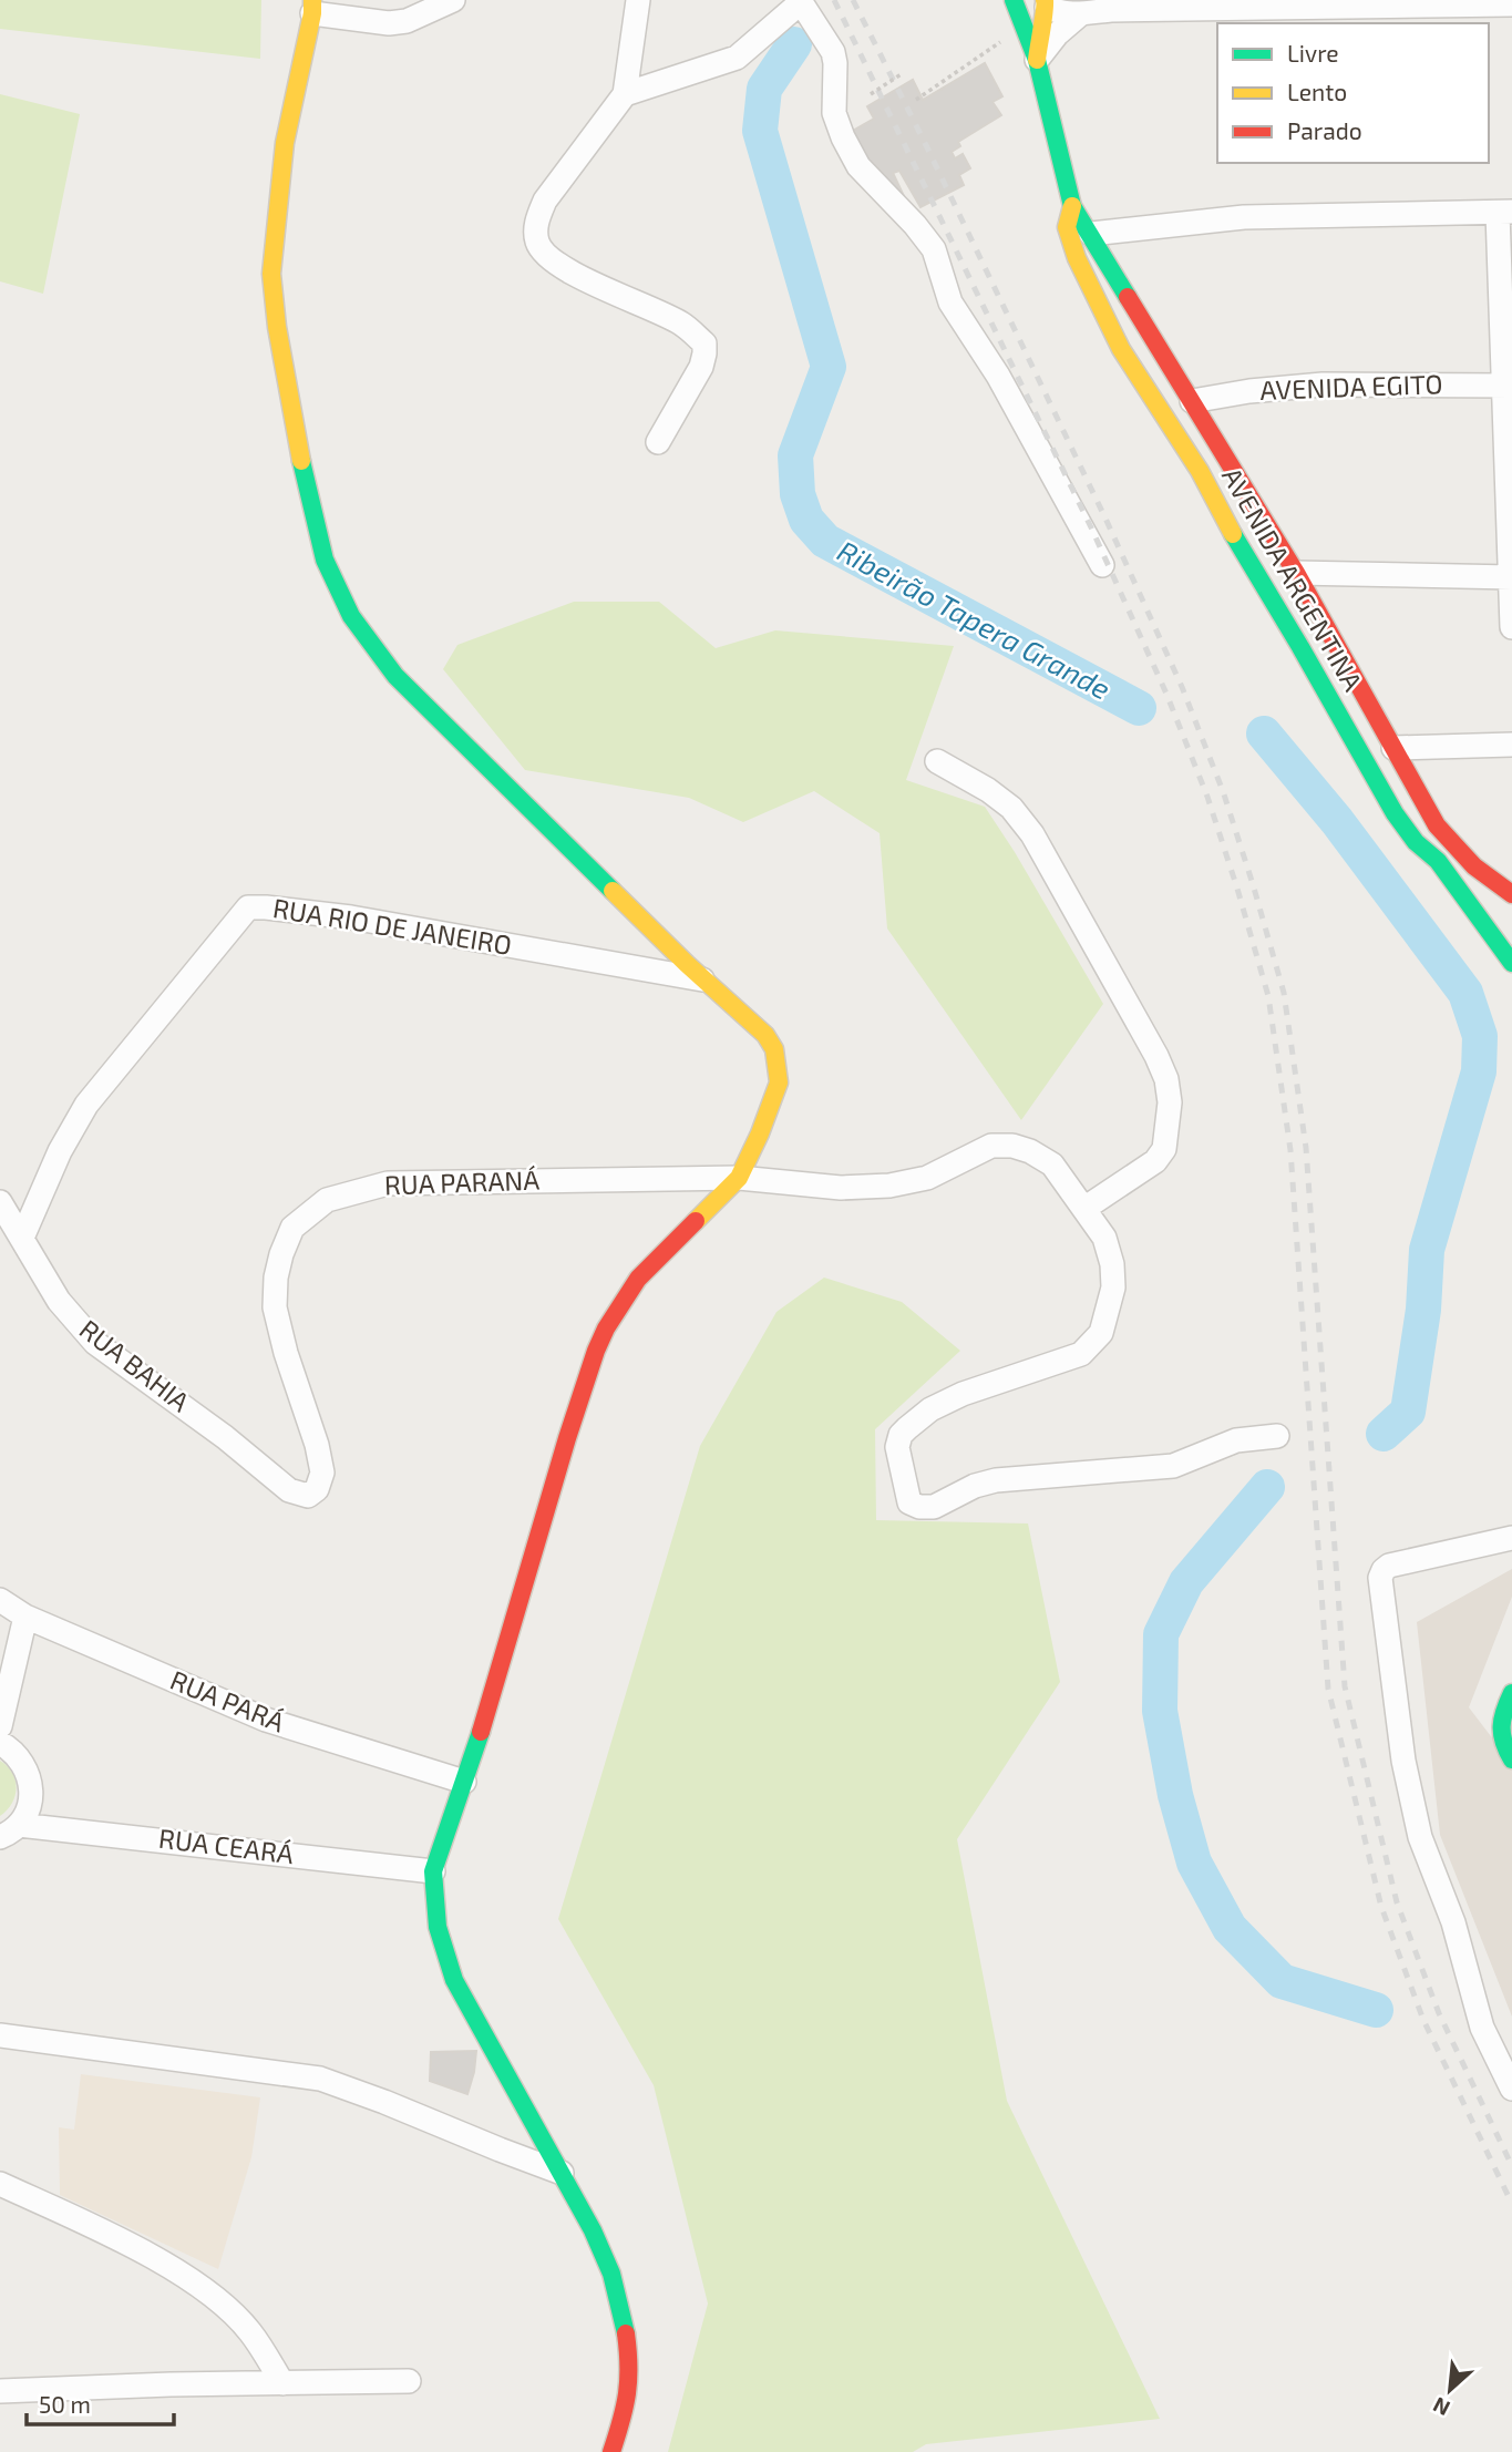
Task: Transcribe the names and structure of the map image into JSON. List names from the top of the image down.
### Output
{
  "streets": {
    "main road": ["AVENIDA ARGENTINA"],
    "street": [
      "AVENIDA EGITO",
      "RUA RIO DE JANEIRO",
      "RUA PARANÁ",
      "RUA BAHIA",
      "RUA PARÁ",
      "RUA CEARÁ"
    ]
  },
  "crossings": [
    ["AVENIDA EGITO", "AVENIDA ARGENTINA"],
    ["RUA RIO DE JANEIRO", "RUA BAHIA"],
    ["RUA PARANÁ", "RUA BAHIA"]
  ],
  "water": ["Ribeirão Tapera Grande"],
  "legend": ["Livre", "Lento", "Parado"],
  "scale_bar": "50 m",
  "north": "bottom left"
}
